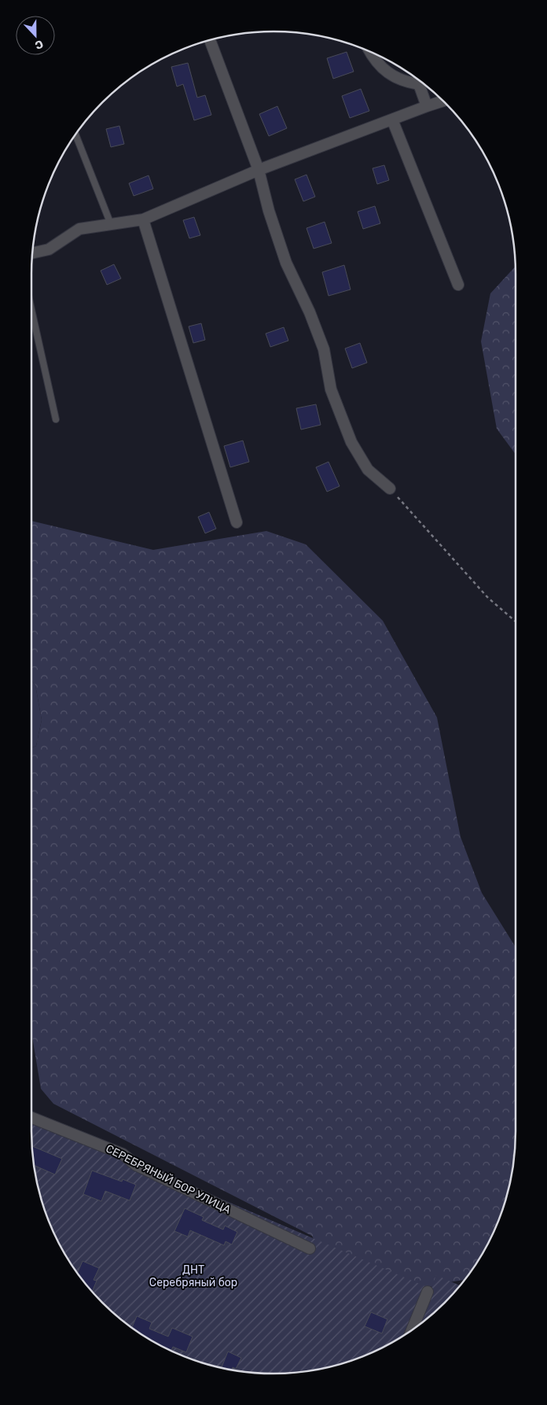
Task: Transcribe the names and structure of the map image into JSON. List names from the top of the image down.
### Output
{
  "streets": {
    "street": ["СЕРЕБРЯНЫЙ БОР УЛИЦА"]
  },
  "parks": ["ДНТ Серебряный бор"],
  "north": "bottom"
}
